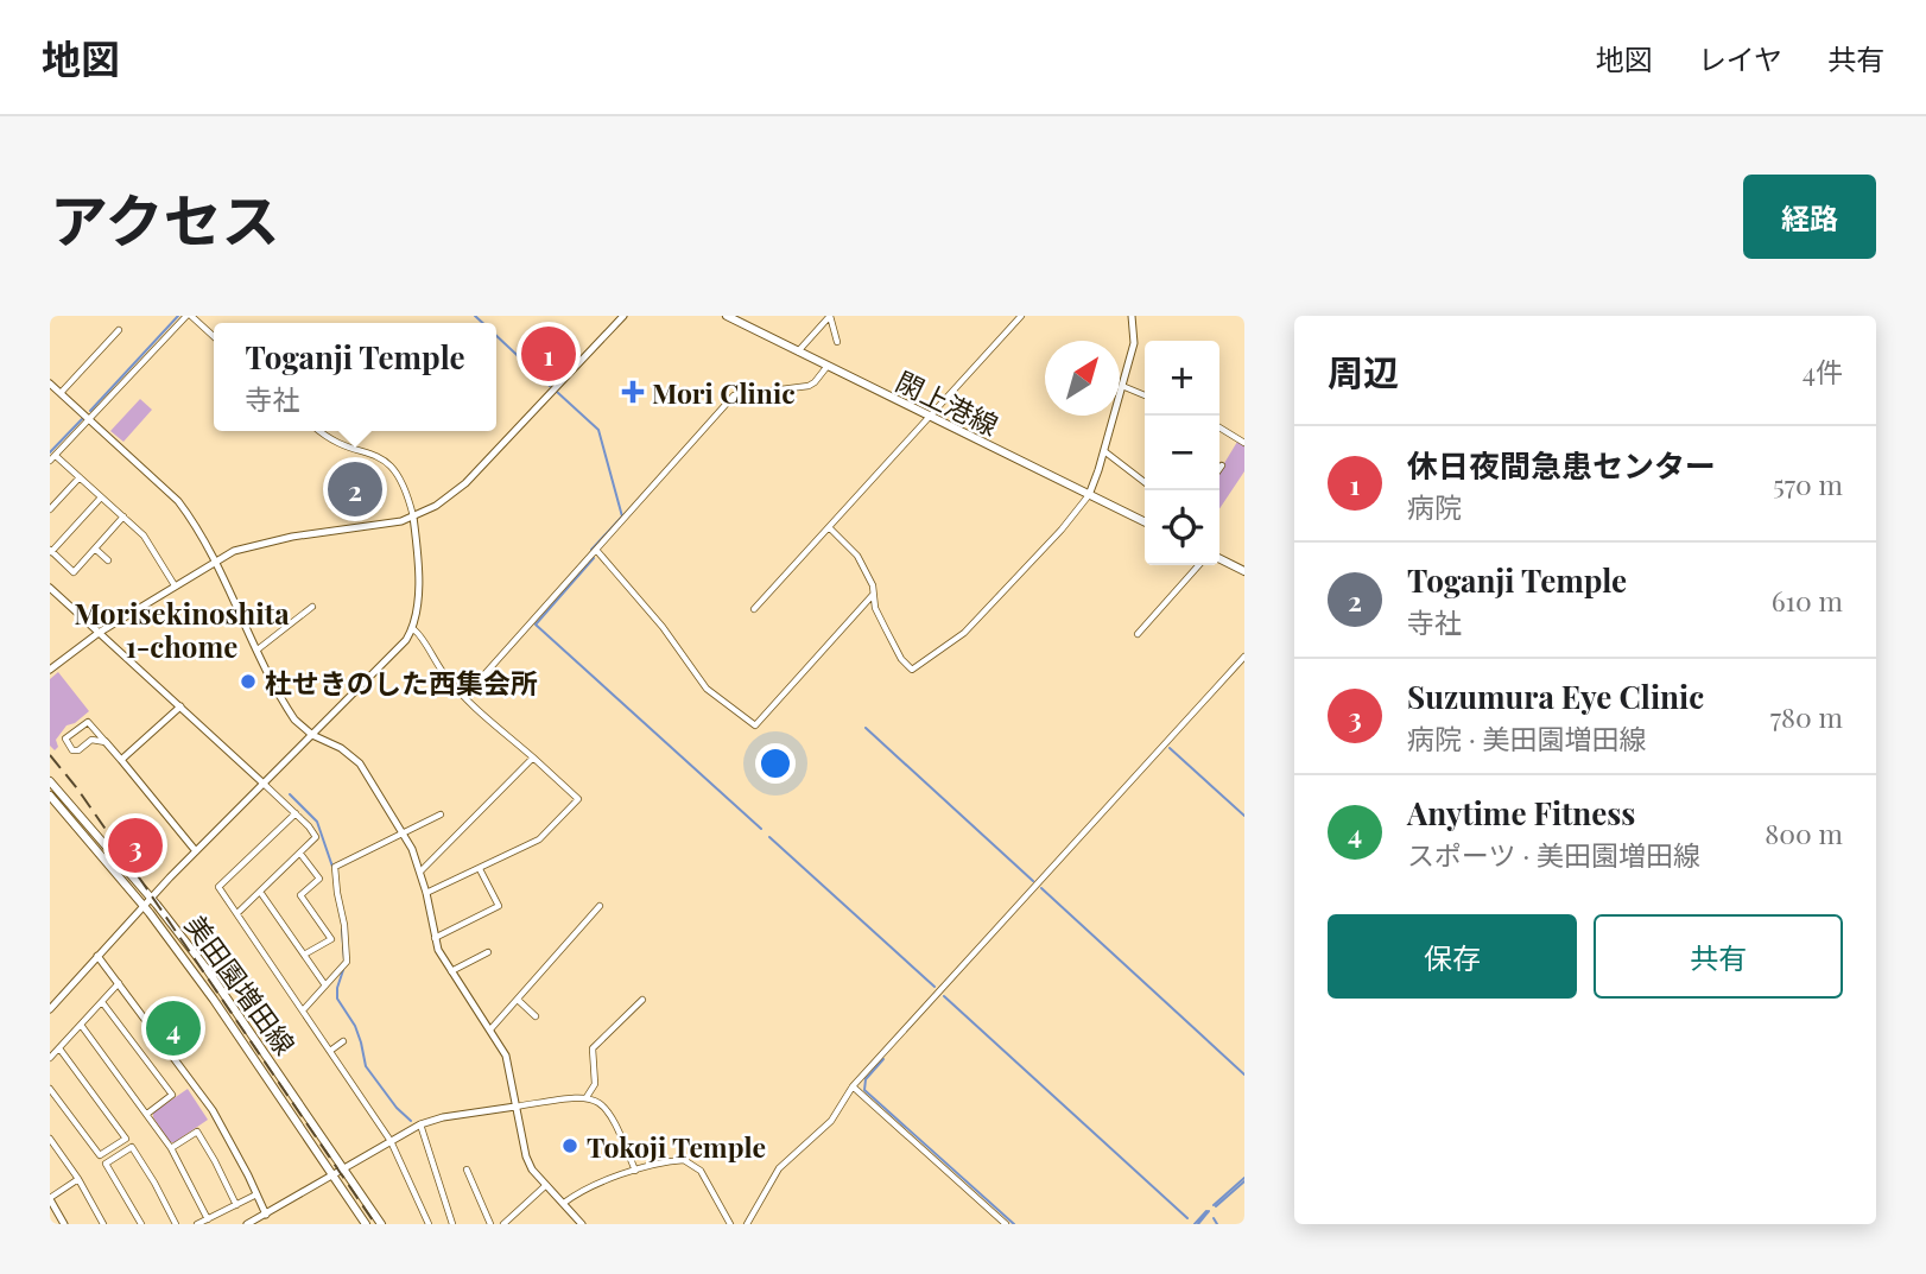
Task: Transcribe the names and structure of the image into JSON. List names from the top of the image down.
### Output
{
  "streets": {
    "main road": ["閖上港線", "美田園増田線"]
  },
  "districts": ["Morisekinoshita 1-chome"],
  "places": {
    "health": ["Mori Clinic"],
    "other": ["杜せきのした西集会所", "Tokoji Temple"]
  },
  "north": "top right",
  "page": {
    "header": "地図",
    "nav": ["地図", "レイヤ", "共有"],
    "title": "アクセス",
    "buttons": [
      "経路",
      ["保存", "共有"]
    ],
    "heading": ["周辺", "4件"],
    "pins": [
      "1",
      "2",
      "3",
      "4"
    ],
    "popup": ["Toganji Temple", "寺社"],
    "map_buttons": ["+", "−"],
    "list": [
      {
        "mark": "1",
        "name": "休日夜間急患センター",
        "note": "病院",
        "value": "570 m"
      },
      {
        "mark": "2",
        "name": "Toganji Temple",
        "note": "寺社",
        "value": "610 m"
      },
      {
        "mark": "3",
        "name": "Suzumura Eye Clinic",
        "note": "病院 · 美田園増田線",
        "value": "780 m"
      },
      {
        "mark": "4",
        "name": "Anytime Fitness",
        "note": "スポーツ · 美田園増田線",
        "value": "800 m"
      }
    ]
  }
}
